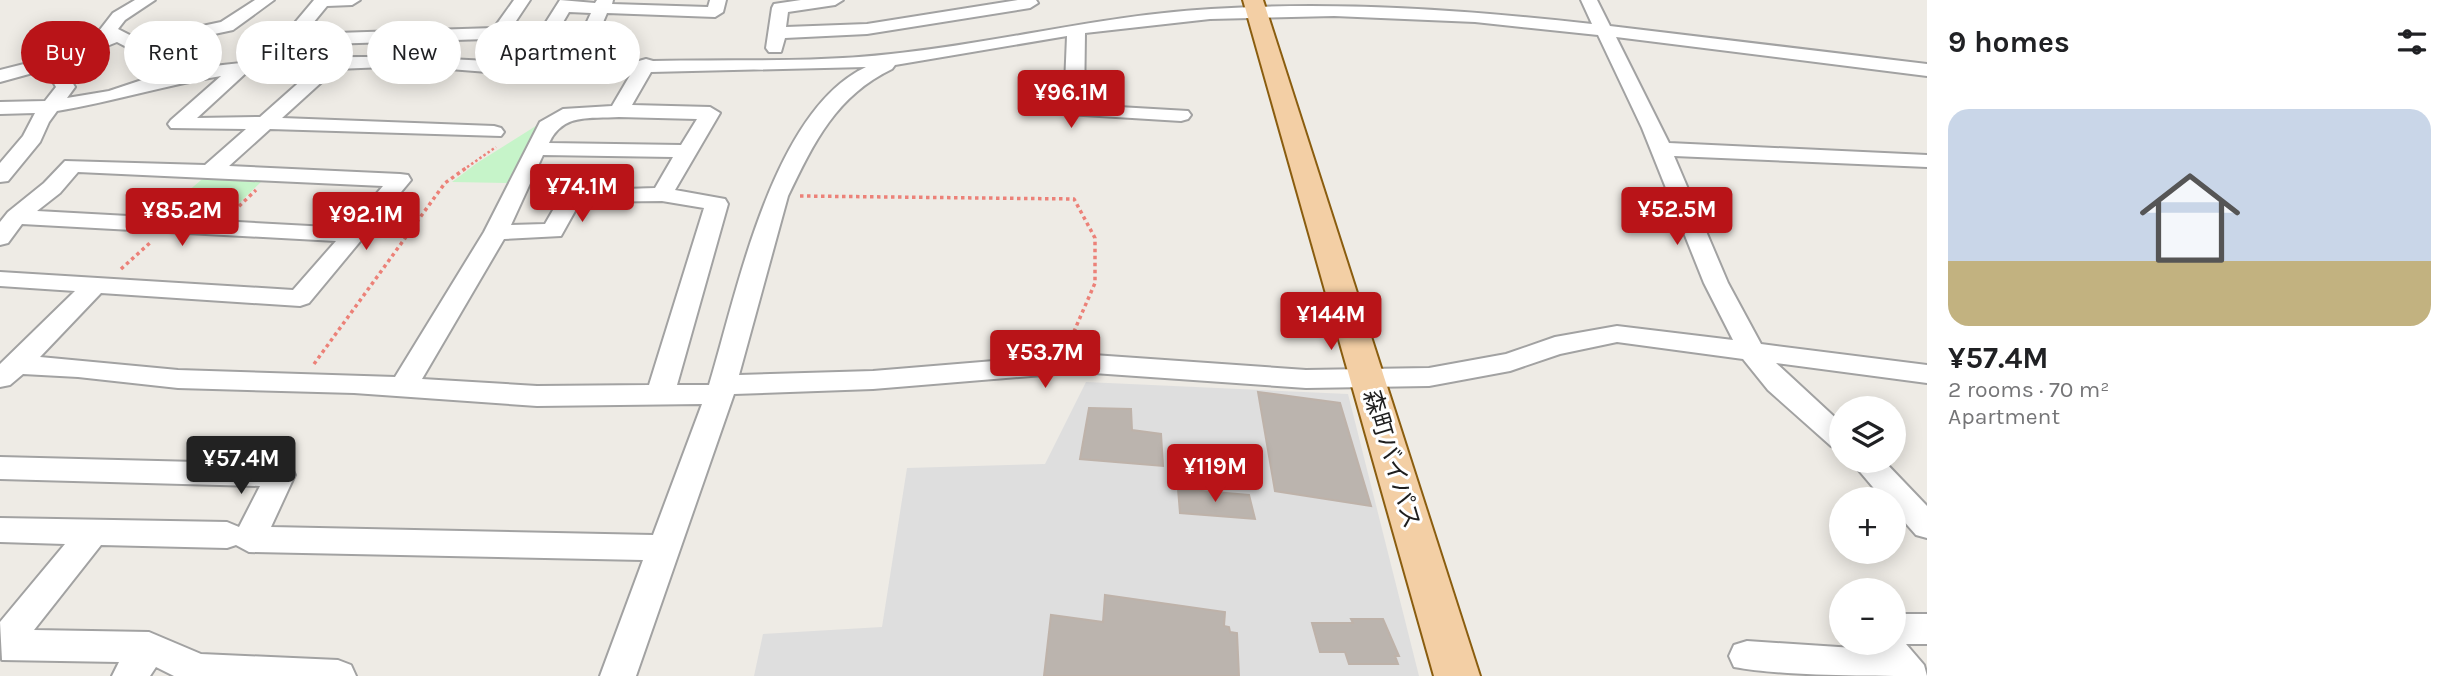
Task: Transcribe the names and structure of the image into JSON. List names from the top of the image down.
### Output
{
  "streets": {
    "main road": ["森町バイパス"]
  },
  "page": {
    "heading": "9 homes",
    "chip": [
      "Buy",
      "Rent",
      "Filters",
      "New",
      "Apartment"
    ],
    "price": [
      "¥96.1M",
      "¥74.1M",
      "¥52.5M",
      "¥85.2M",
      "¥92.1M",
      "¥144M",
      "¥53.7M",
      "¥57.4M",
      "¥119M"
    ],
    "list": [
      {
        "name": "¥57.4M",
        "note": "2 rooms · 70 m² · Apartment"
      }
    ],
    "map_buttons": ["+", "−"]
  }
}
